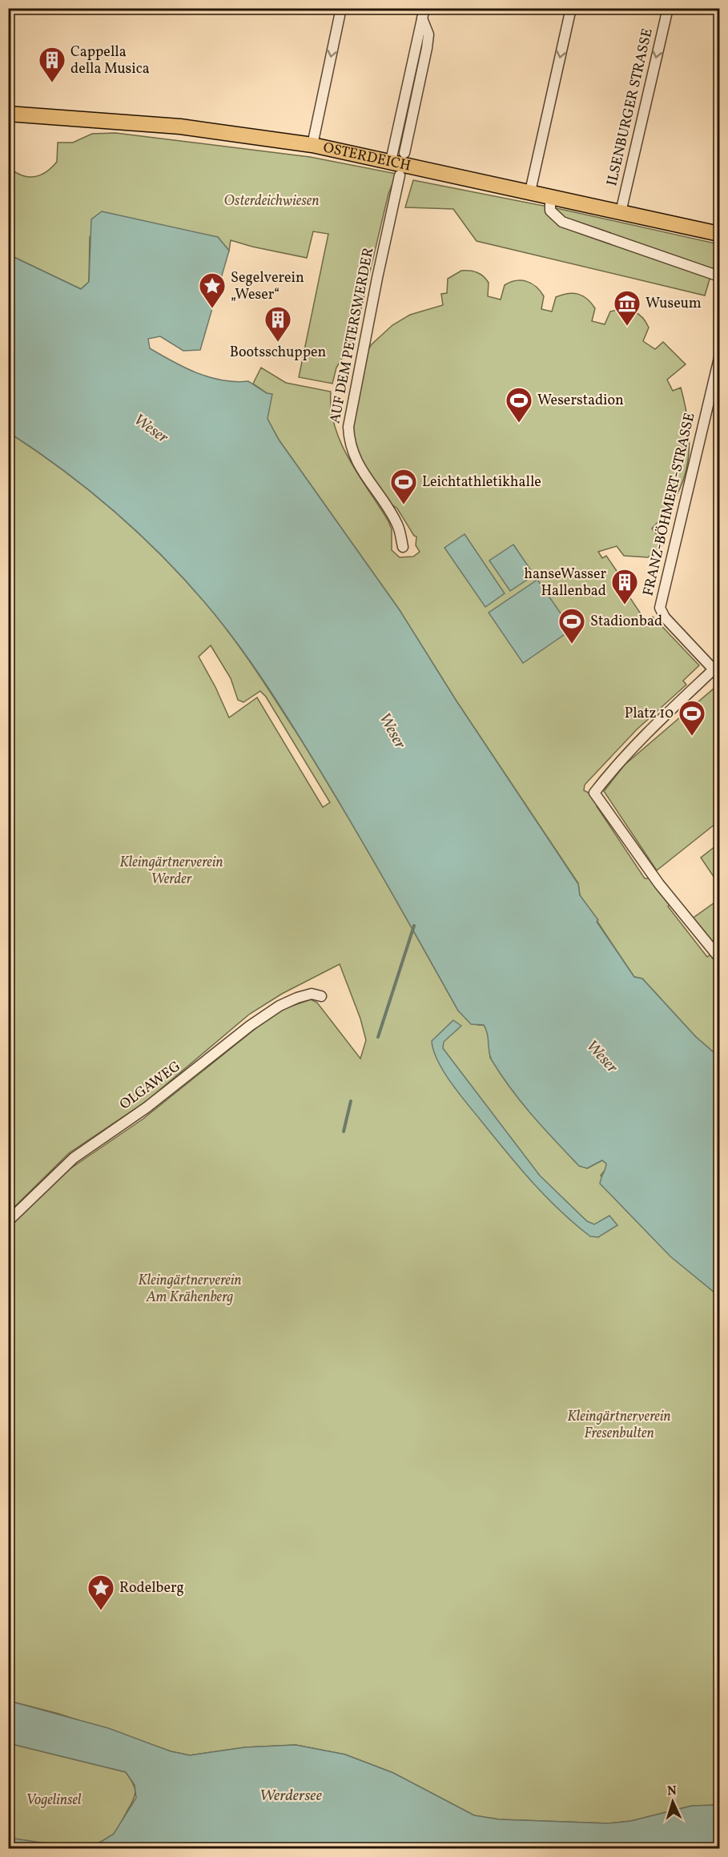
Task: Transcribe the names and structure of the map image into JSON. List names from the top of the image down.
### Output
{
  "streets": {
    "main road": ["OSTERDEICH"],
    "street": [
      "ILSENBURGER STRASSE",
      "AUF DEM PETERSWERDER",
      "FRANZ-BÖHMERT-STRASSE",
      "OLGAWEG"
    ]
  },
  "crossings": [
    ["ILSENBURGER STRASSE", "OSTERDEICH"]
  ],
  "one_way": ["ILSENBURGER STRASSE"],
  "water": ["Weser", "Werdersee"],
  "parks": [
    "Osterdeichwiesen",
    "Kleingärtnerverein Werder",
    "Kleingärtnerverein Am Krähenberg",
    "Kleingärtnerverein Fresenbulten",
    "Vogelinsel"
  ],
  "places": {
    "building": ["Cappella della Musica", "Bootsschuppen", "hanseWasser Hallenbad"],
    "place": ["Segelverein „Weser“", "Rodelberg"],
    "museum": ["Wuseum"],
    "sports": [
      "Weserstadion",
      "Leichtathletikhalle",
      "Stadionbad",
      "Platz 10"
    ]
  },
  "north": "top"
}
